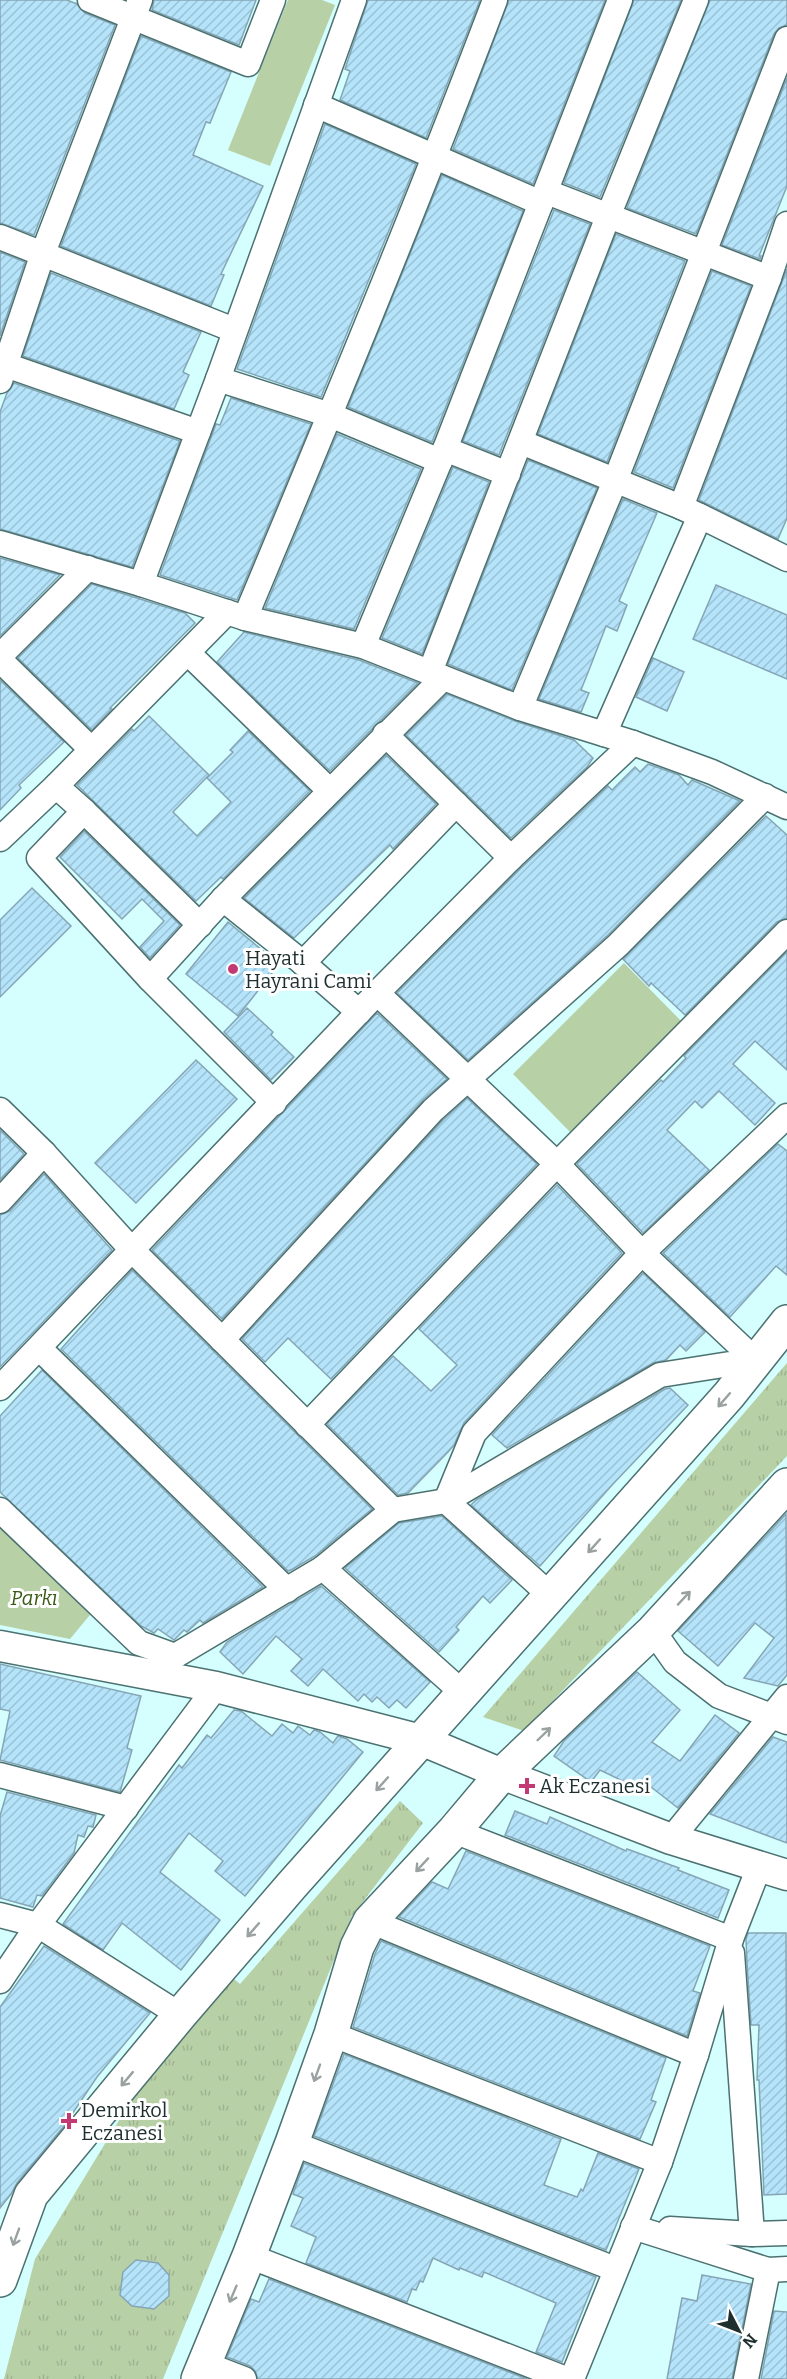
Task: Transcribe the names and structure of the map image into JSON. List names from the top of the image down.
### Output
{
  "parks": ["Parkı"],
  "places": {
    "other": ["Hayati Hayrani Cami"],
    "health": ["Ak Eczanesi", "Demirkol Eczanesi"]
  },
  "north": "bottom right"
}
